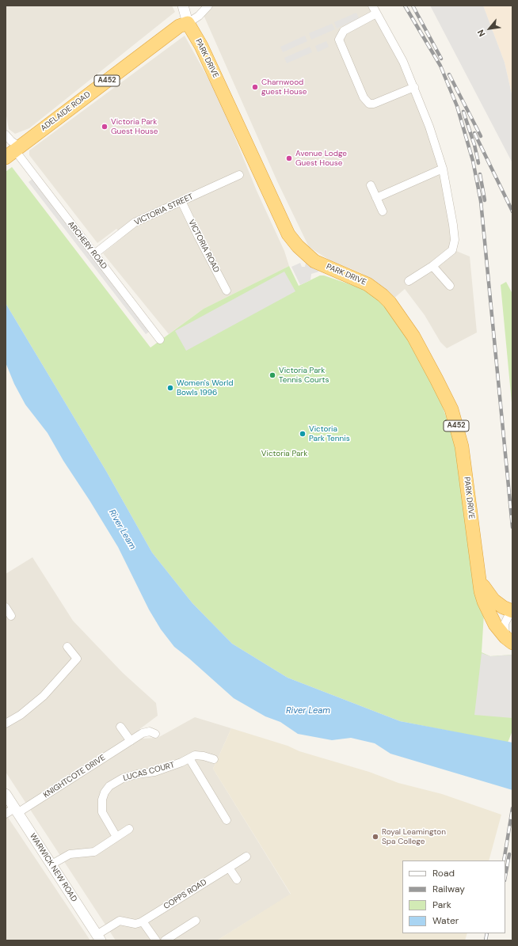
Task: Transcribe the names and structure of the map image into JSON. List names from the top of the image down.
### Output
{
  "streets": {
    "highway": ["PARK DRIVE", "A452", "ADELAIDE ROAD"],
    "street": [
      "VICTORIA STREET",
      "ARCHERY ROAD",
      "VICTORIA ROAD",
      "LUCAS COURT",
      "KNIGHTCOTE DRIVE",
      "WARWICK NEW ROAD",
      "COPPS ROAD"
    ]
  },
  "crossings": [
    ["PARK DRIVE", "ADELAIDE ROAD"],
    ["ADELAIDE ROAD", "ARCHERY ROAD"],
    ["VICTORIA STREET", "ARCHERY ROAD"],
    ["VICTORIA STREET", "VICTORIA ROAD"],
    ["KNIGHTCOTE DRIVE", "WARWICK NEW ROAD"]
  ],
  "water": ["River Leam"],
  "parks": ["Victoria Park"],
  "places": [
    "Charnwood guest House",
    "Victoria Park Guest House",
    "Avenue Lodge Guest House",
    "Victoria Park Tennis Courts",
    "Women's World Bowls 1996",
    "Victoria Park Tennis",
    "Royal Leamington Spa College"
  ],
  "legend": [
    "Road",
    "Railway",
    "Park",
    "Water"
  ],
  "north": "bottom left"
}
